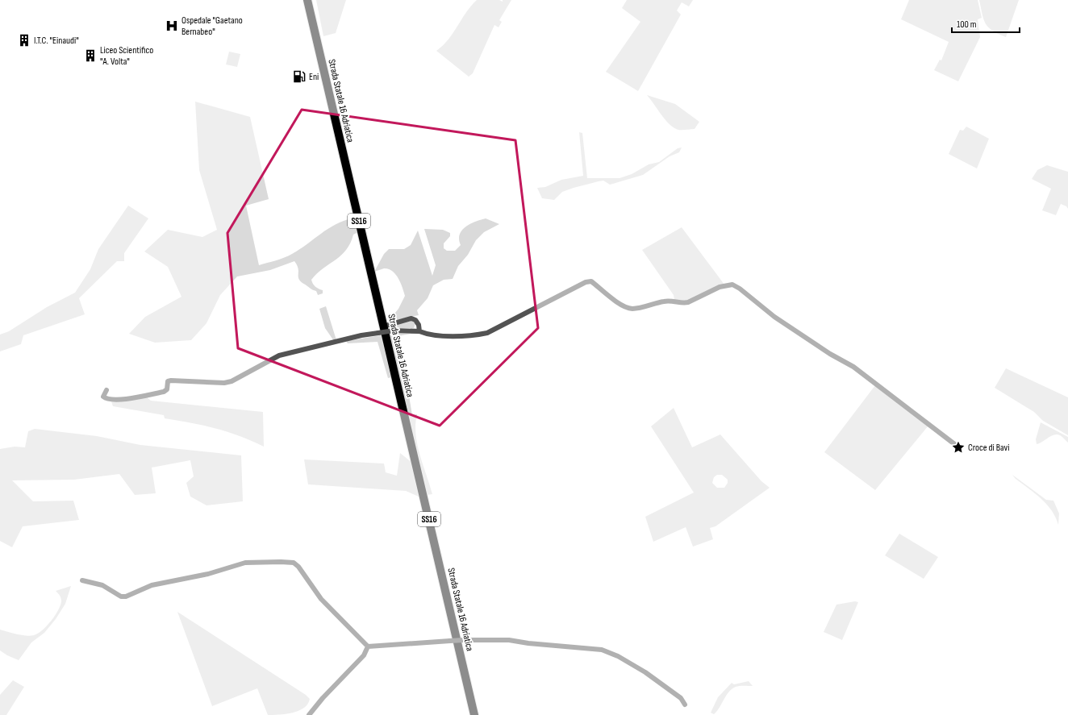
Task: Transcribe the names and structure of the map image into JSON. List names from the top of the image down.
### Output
{
  "streets": {
    "main road": ["Strada Statale 16 Adriatica", "SS16"]
  },
  "places": {
    "hospital": ["Ospedale \"Gaetano Bernabeo\""],
    "building": ["I.T.C. \"Einaudi\"", "Liceo Scientifico \"A. Volta\""],
    "fuel station": ["Eni"],
    "place": ["Croce di Bavi"]
  },
  "scale_bar": "100 m"
}
